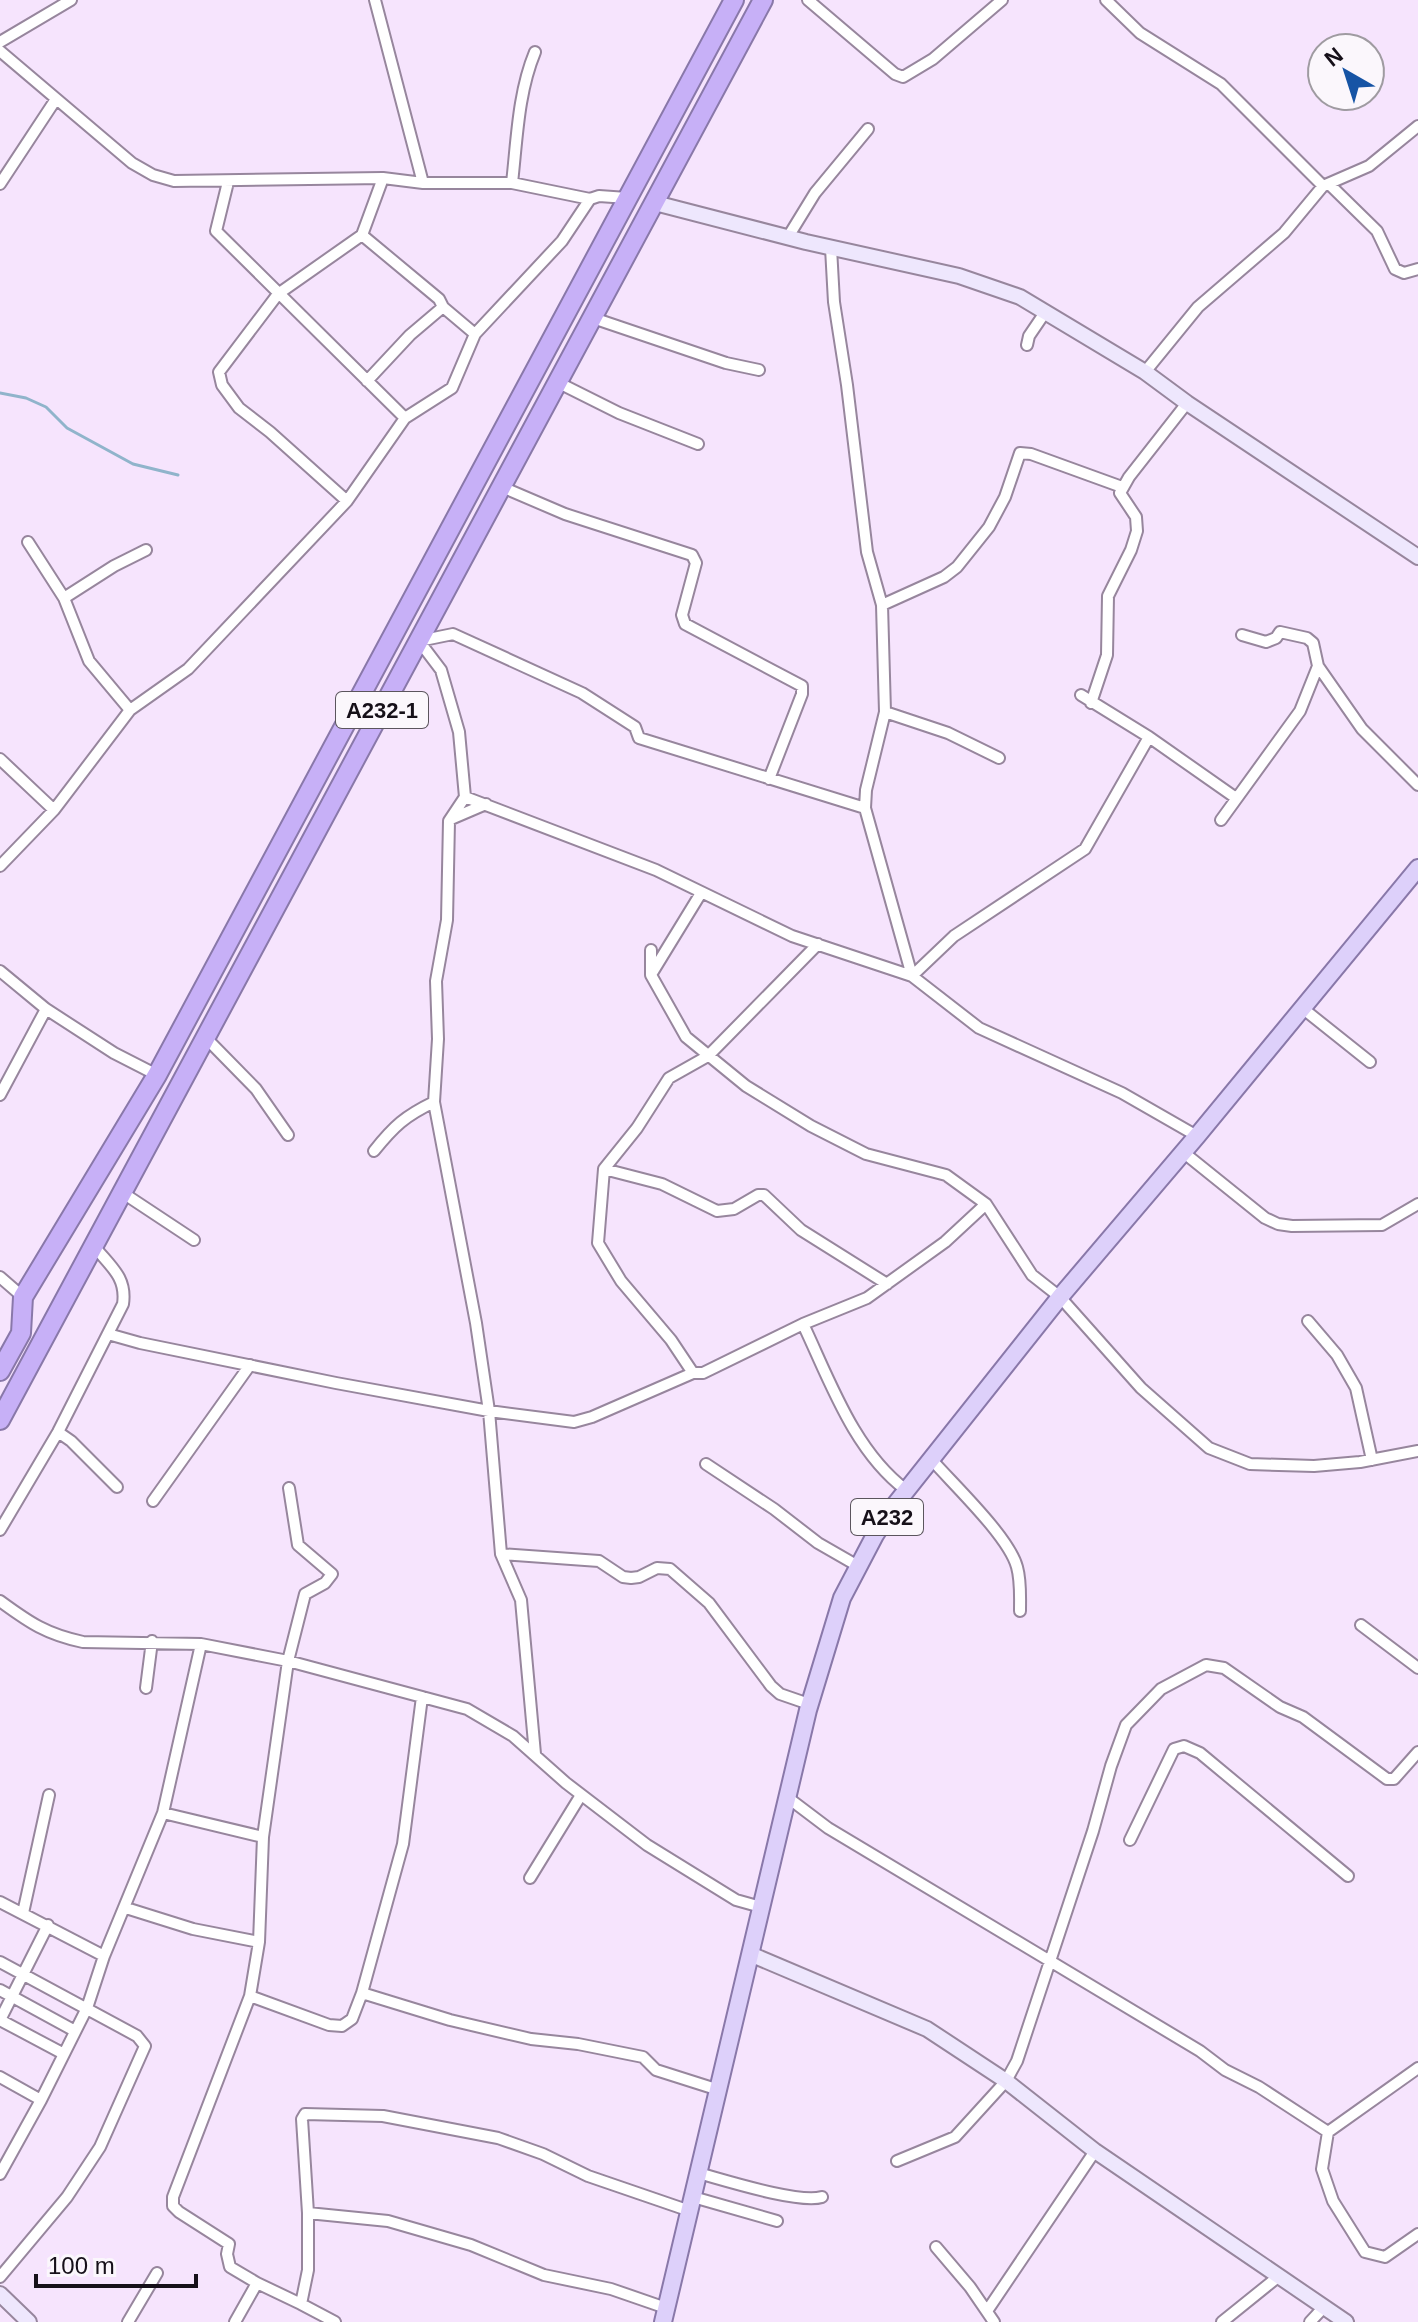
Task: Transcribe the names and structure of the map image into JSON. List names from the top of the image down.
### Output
{
  "streets": {
    "highway": ["A232-1"],
    "main road": ["A232"]
  },
  "scale_bar": "100 m",
  "north": "top left"
}
